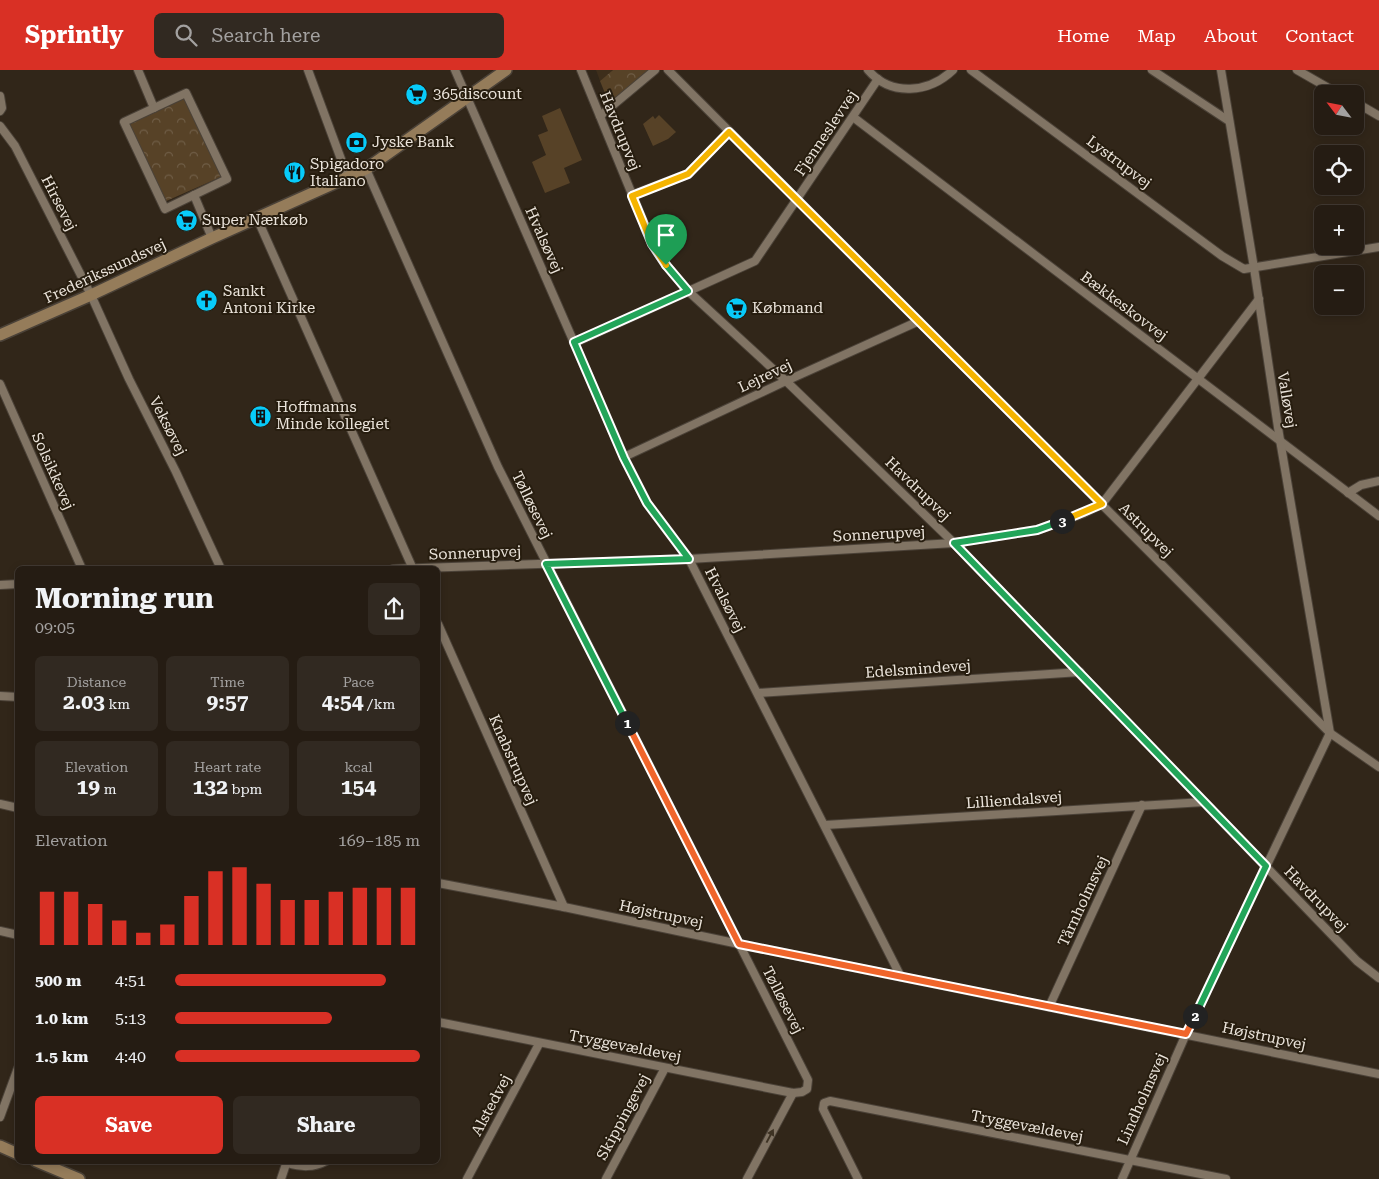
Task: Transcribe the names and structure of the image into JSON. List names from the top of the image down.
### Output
{
  "streets": {
    "main road": ["Frederikssundsvej"],
    "street": [
      "Havdrupvej",
      "Fjenneslevvej",
      "Lystrupvej",
      "Hirsevej",
      "Hvalsøvej",
      "Bækkeskovvej",
      "Lejrevej",
      "Valløvej",
      "Veksøvej",
      "Solsikkevej",
      "Tølløsevej",
      "Astrupvej",
      "Sonnerupvej",
      "Edelsmindevej",
      "Knabstrupvej",
      "Lilliendalsvej",
      "Tårnholmsvej",
      "Højstrupvej",
      "Tryggevældevej",
      "Lindholmsvej",
      "Alstedvej",
      "Skippingevej"
    ]
  },
  "crossings": [
    ["Havdrupvej", "Fjenneslevvej"],
    ["Havdrupvej", "Lejrevej"],
    ["Havdrupvej", "Sonnerupvej"],
    ["Havdrupvej", "Edelsmindevej"],
    ["Havdrupvej", "Lilliendalsvej"],
    ["Havdrupvej", "Lindholmsvej"],
    ["Fjenneslevvej", "Hvalsøvej"],
    ["Fjenneslevvej", "Bækkeskovvej"],
    ["Fjenneslevvej", "Astrupvej"],
    ["Lystrupvej", "Valløvej"],
    ["Hirsevej", "Frederikssundsvej"],
    ["Hirsevej", "Veksøvej"],
    ["Hvalsøvej", "Frederikssundsvej"],
    ["Hvalsøvej", "Lejrevej"],
    ["Hvalsøvej", "Sonnerupvej"],
    ["Hvalsøvej", "Edelsmindevej"],
    ["Hvalsøvej", "Lilliendalsvej"],
    ["Hvalsøvej", "Højstrupvej"],
    ["Frederikssundsvej", "Veksøvej"],
    ["Frederikssundsvej", "Tølløsevej"],
    ["Bækkeskovvej", "Valløvej"],
    ["Bækkeskovvej", "Sonnerupvej"],
    ["Lejrevej", "Astrupvej"],
    ["Valløvej", "Astrupvej"],
    ["Valløvej", "Sonnerupvej"],
    ["Valløvej", "Lindholmsvej"],
    ["Tølløsevej", "Sonnerupvej"],
    ["Tølløsevej", "Højstrupvej"],
    ["Tølløsevej", "Tryggevældevej"],
    ["Astrupvej", "Sonnerupvej"],
    ["Astrupvej", "Lindholmsvej"],
    ["Knabstrupvej", "Højstrupvej"],
    ["Lilliendalsvej", "Tårnholmsvej"],
    ["Tårnholmsvej", "Højstrupvej"],
    ["Højstrupvej", "Lindholmsvej"],
    ["Tryggevældevej", "Lindholmsvej"],
    ["Tryggevældevej", "Alstedvej"],
    ["Tryggevældevej", "Skippingevej"]
  ],
  "places": {
    "supermarket": ["365discount", "Super Nærkøb", "Købmand"],
    "bank": ["Jyske Bank"],
    "restaurant": ["Spigadoro Italiano"],
    "church": ["Sankt Antoni Kirke"],
    "building": ["Hoffmanns Minde kollegiet"]
  },
  "north": "top left",
  "page": {
    "header": "Sprintly",
    "search": "Search here",
    "nav": [
      "Home",
      "Map",
      "About",
      "Contact"
    ],
    "map_buttons": ["+", "−"],
    "pins": ["3", "1", "2"],
    "heading": ["Morning run", "09:05"],
    "stats": [
      ["Distance", "2.03 km"],
      ["Time", "9:57"],
      ["Pace", "4:54 /km"],
      ["Elevation", "19 m"],
      ["Heart rate", "132 bpm"],
      ["kcal", "154"]
    ],
    "chart": ["Elevation", "169–185 m"],
    "list": [
      {
        "name": "500 m",
        "note": "4:51"
      },
      {
        "name": "1.0 km",
        "note": "5:13"
      },
      {
        "name": "1.5 km",
        "note": "4:40"
      }
    ],
    "buttons": ["Save", "Share"]
  }
}
